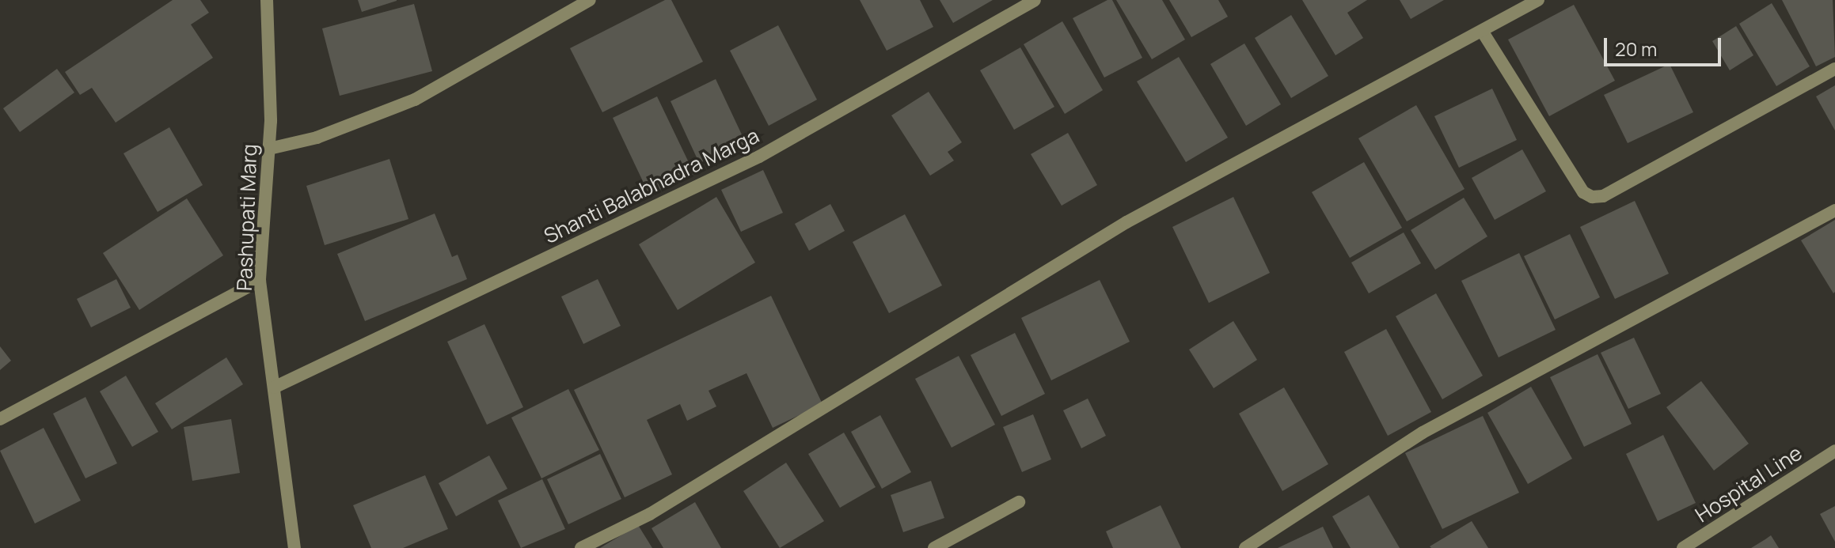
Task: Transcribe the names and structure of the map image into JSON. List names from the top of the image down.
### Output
{
  "streets": {
    "street": ["Shanti Balabhadra Marga", "Pashupati Marg", "Hospital Line"]
  },
  "crossings": [
    ["Shanti Balabhadra Marga", "Pashupati Marg"]
  ],
  "scale_bar": "20 m"
}
